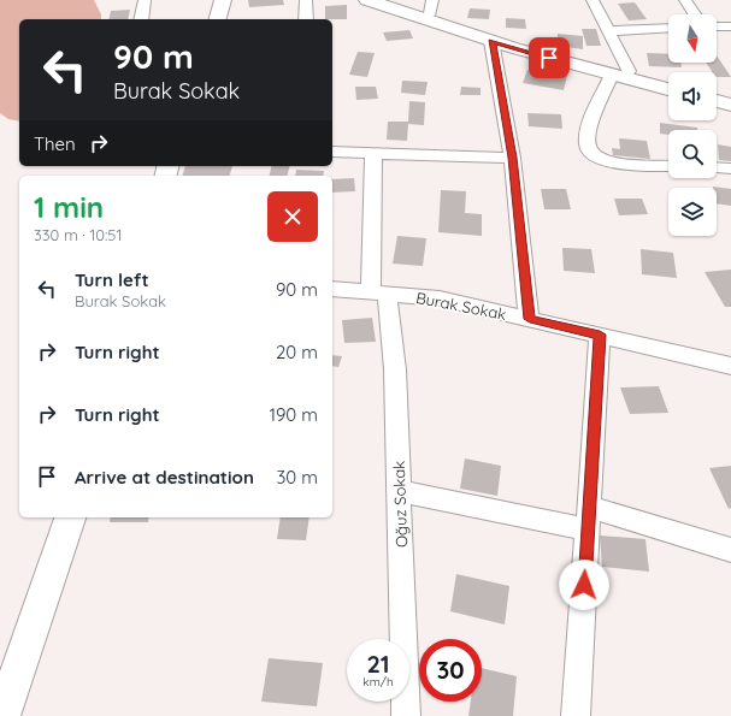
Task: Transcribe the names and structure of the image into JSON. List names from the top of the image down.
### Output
{
  "streets": {
    "street": ["Burak Sokak", "Oğuz Sokak"]
  },
  "crossings": [
    ["Burak Sokak", "Oğuz Sokak"]
  ],
  "north": "bottom",
  "page": {
    "turn": ["90 m", "Burak Sokak"],
    "then": "Then",
    "heading": ["1 min", "330 m · 10:51"],
    "list": [
      {
        "name": "Turn left",
        "note": "Burak Sokak",
        "value": "90 m"
      },
      {
        "name": "Turn right",
        "value": "20 m"
      },
      {
        "name": "Turn right",
        "value": "190 m"
      },
      {
        "name": "Arrive at destination",
        "value": "30 m"
      }
    ],
    "speed": "21 km/h",
    "limit": "30"
  }
}
